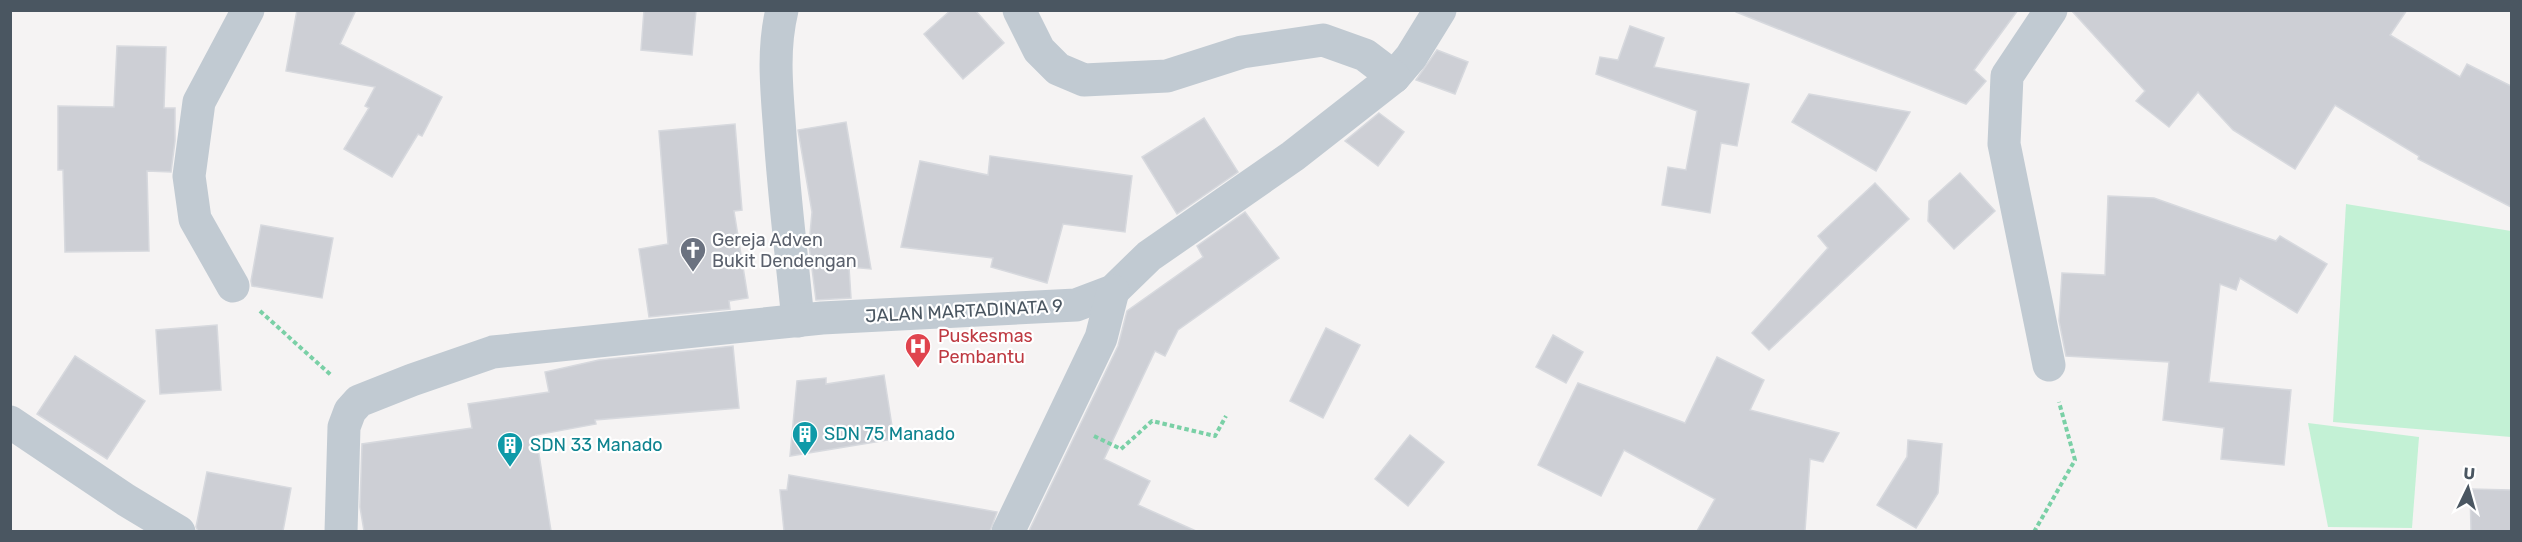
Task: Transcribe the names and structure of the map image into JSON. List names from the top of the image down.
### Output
{
  "streets": {
    "street": ["JALAN MARTADINATA 9"]
  },
  "places": {
    "church": ["Gereja Adven Bukit Dendengan"],
    "hospital": ["Puskesmas Pembantu"],
    "building": ["SDN 75 Manado", "SDN 33 Manado"]
  },
  "north": "top"
}
